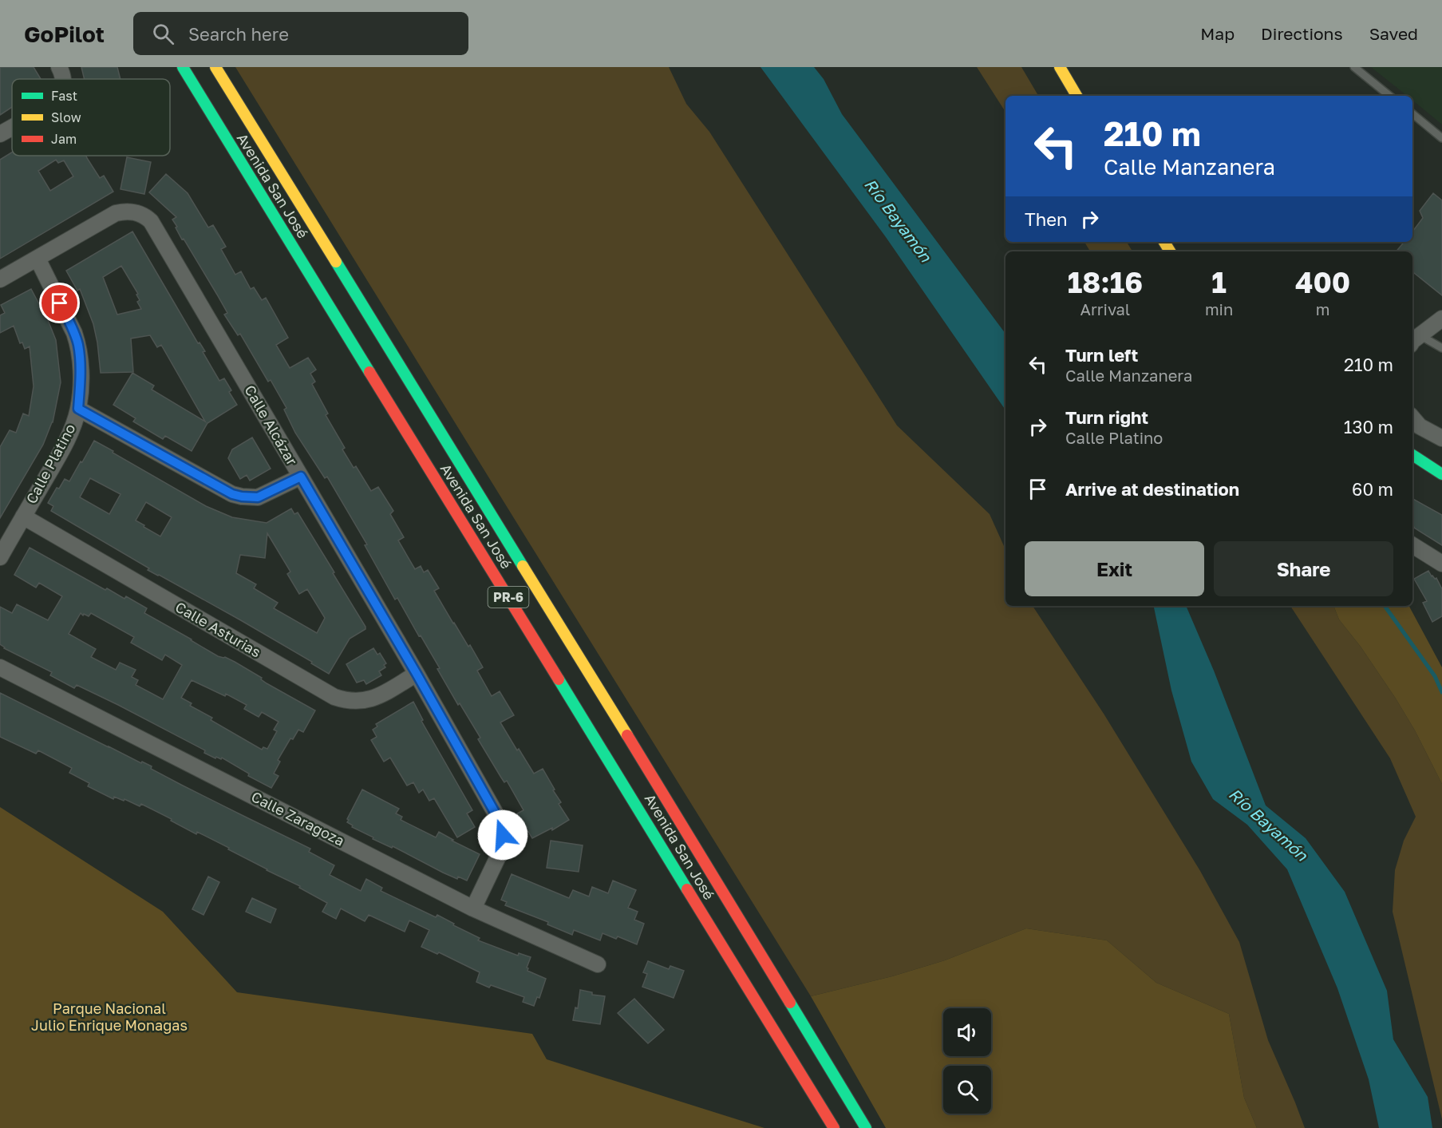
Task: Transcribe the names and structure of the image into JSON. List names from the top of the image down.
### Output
{
  "streets": {
    "main road": ["Avenida San José", "PR-6"],
    "street": [
      "Calle Alcázar",
      "Calle Platino",
      "Calle Asturias",
      "Calle Zaragoza"
    ]
  },
  "crossings": [
    ["Calle Alcázar", "Calle Platino"],
    ["Calle Alcázar", "Calle Asturias"],
    ["Calle Alcázar", "Calle Zaragoza"],
    ["Calle Platino", "Calle Asturias"]
  ],
  "water": ["Río Bayamón"],
  "parks": ["Parque Nacional Julio Enrique Monagas"],
  "legend": ["Fast", "Slow", "Jam"],
  "page": {
    "header": "GoPilot",
    "search": "Search here",
    "nav": ["Map", "Directions", "Saved"],
    "turn": ["210 m", "Calle Manzanera"],
    "then": "Then",
    "eta": [
      "18:16",
      "Arrival",
      "1",
      "min",
      "400",
      "m"
    ],
    "list": [
      {
        "name": "Turn left",
        "note": "Calle Manzanera",
        "value": "210 m"
      },
      {
        "name": "Turn right",
        "note": "Calle Platino",
        "value": "130 m"
      },
      {
        "name": "Arrive at destination",
        "value": "60 m"
      }
    ],
    "buttons": ["Exit", "Share"]
  }
}
